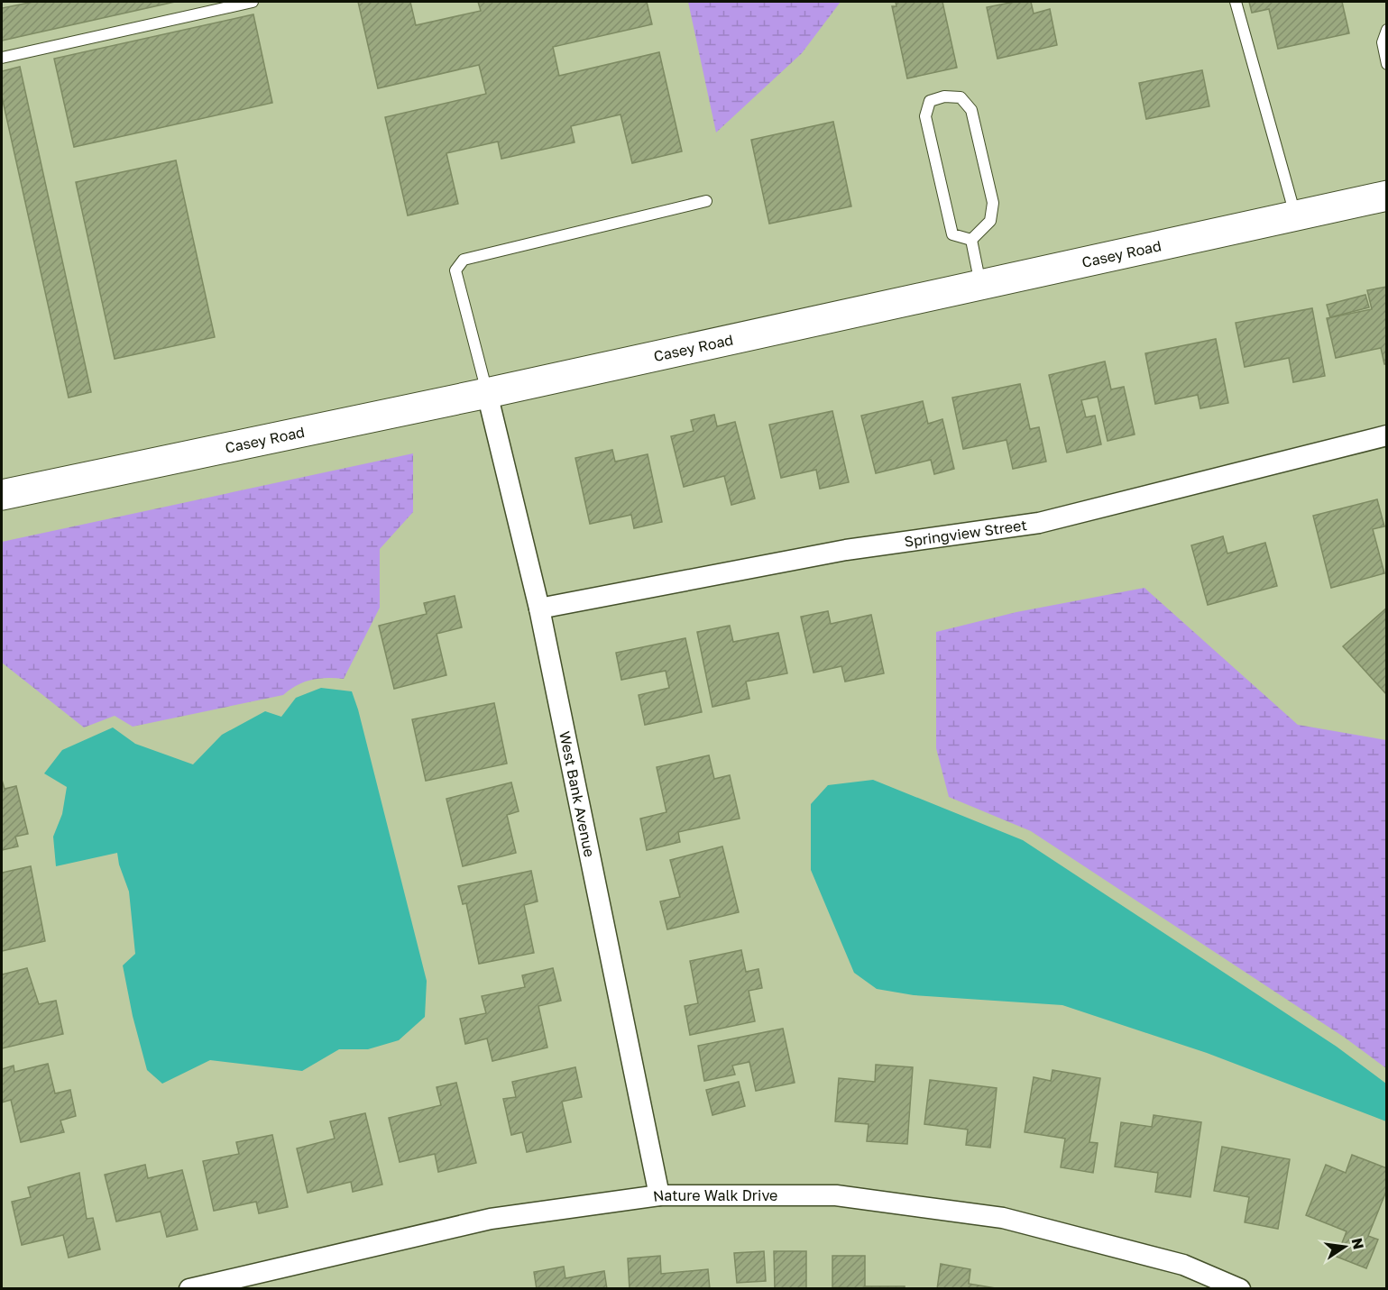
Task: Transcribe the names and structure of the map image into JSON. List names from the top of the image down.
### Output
{
  "streets": {
    "street": [
      "Casey Road",
      "Springview Street",
      "West Bank Avenue",
      "Nature Walk Drive"
    ]
  },
  "crossings": [
    ["Casey Road", "West Bank Avenue"],
    ["Springview Street", "West Bank Avenue"],
    ["West Bank Avenue", "Nature Walk Drive"]
  ],
  "north": "right"
}
